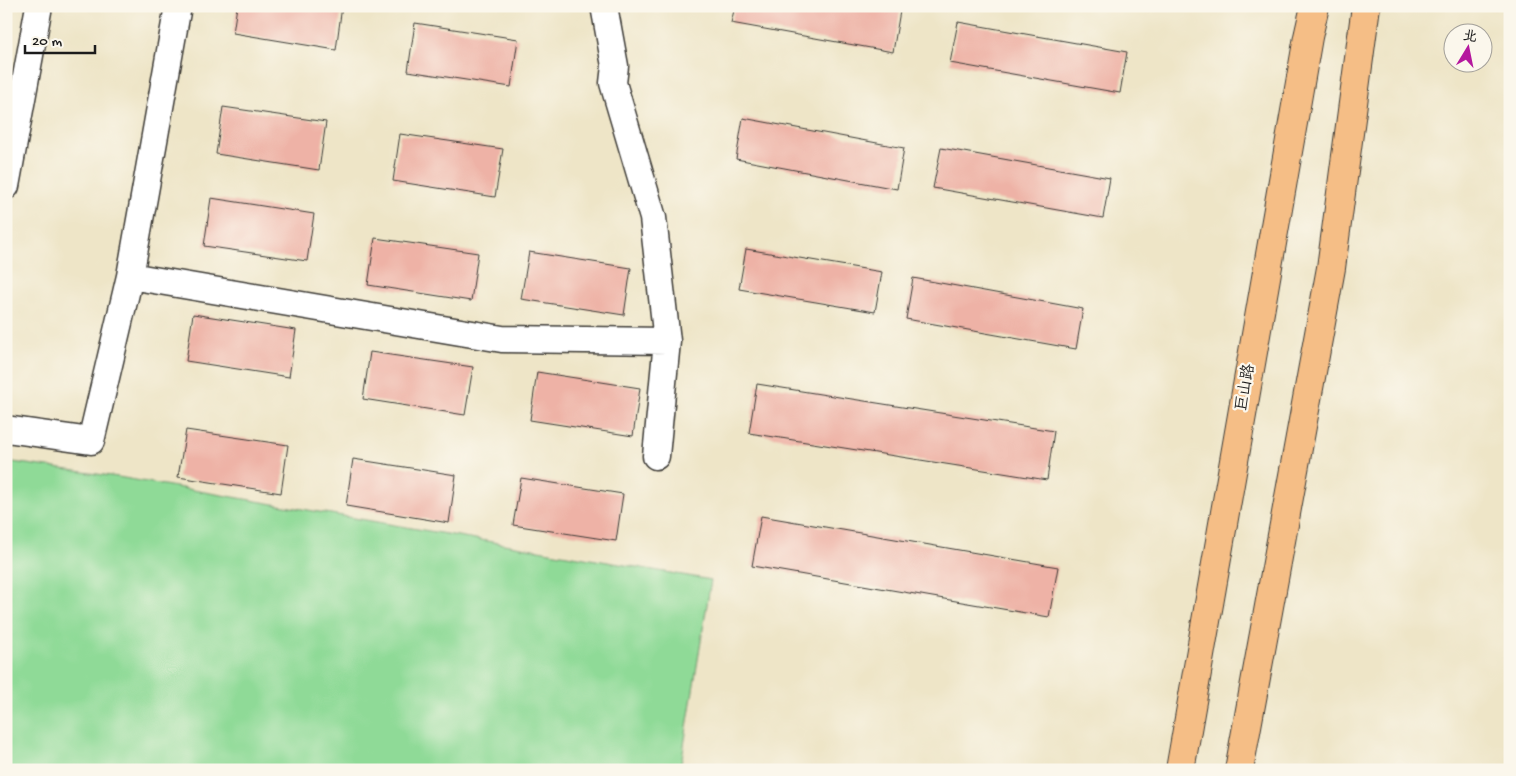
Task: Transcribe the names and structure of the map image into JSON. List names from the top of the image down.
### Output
{
  "streets": {
    "main road": ["巨山路"]
  },
  "scale_bar": "20 m",
  "north": "top"
}
